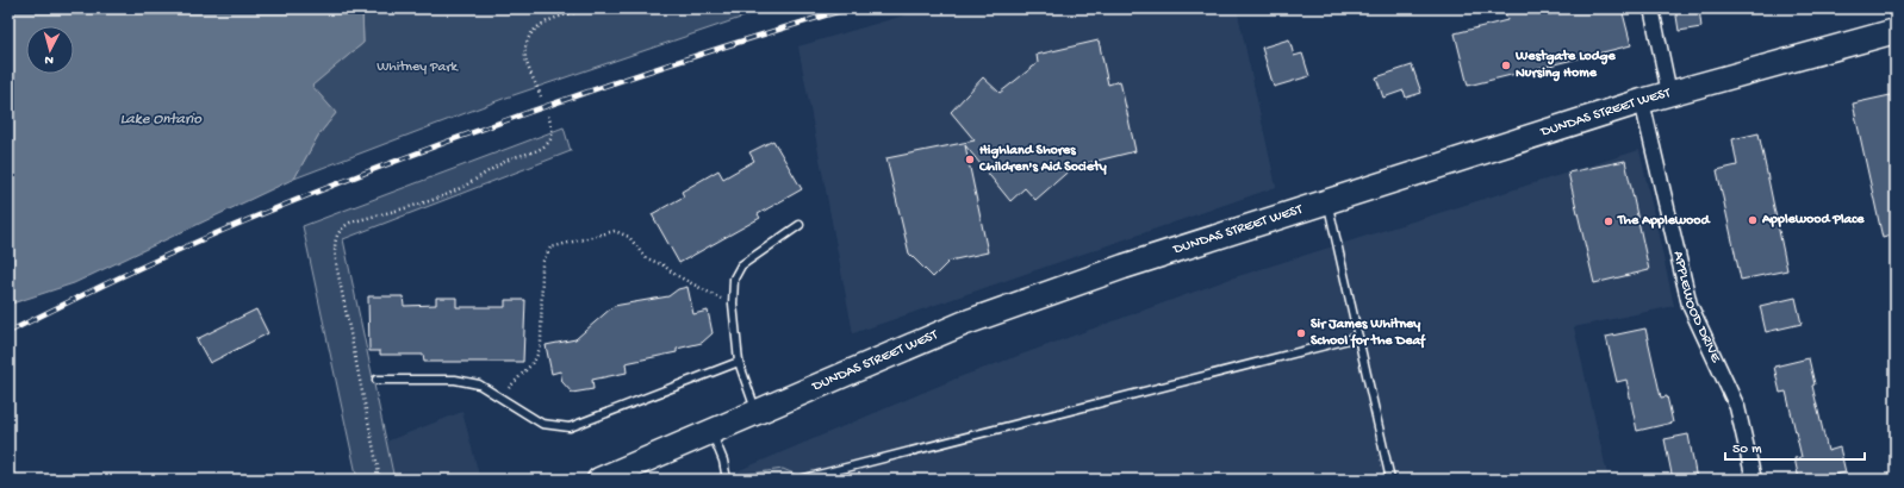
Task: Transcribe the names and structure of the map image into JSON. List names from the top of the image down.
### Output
{
  "streets": {
    "main road": ["DUNDAS STREET WEST"],
    "street": ["APPLEWOOD DRIVE"]
  },
  "crossings": [
    ["DUNDAS STREET WEST", "APPLEWOOD DRIVE"]
  ],
  "water": ["Lake Ontario"],
  "parks": ["Whitney Park"],
  "places": [
    "Westgate Lodge Nursing Home",
    "Highland Shores Children's Aid Society",
    "Applewood Place",
    "The Applewood",
    "Sir James Whitney School for the Deaf"
  ],
  "scale_bar": "50 m",
  "north": "bottom"
}
